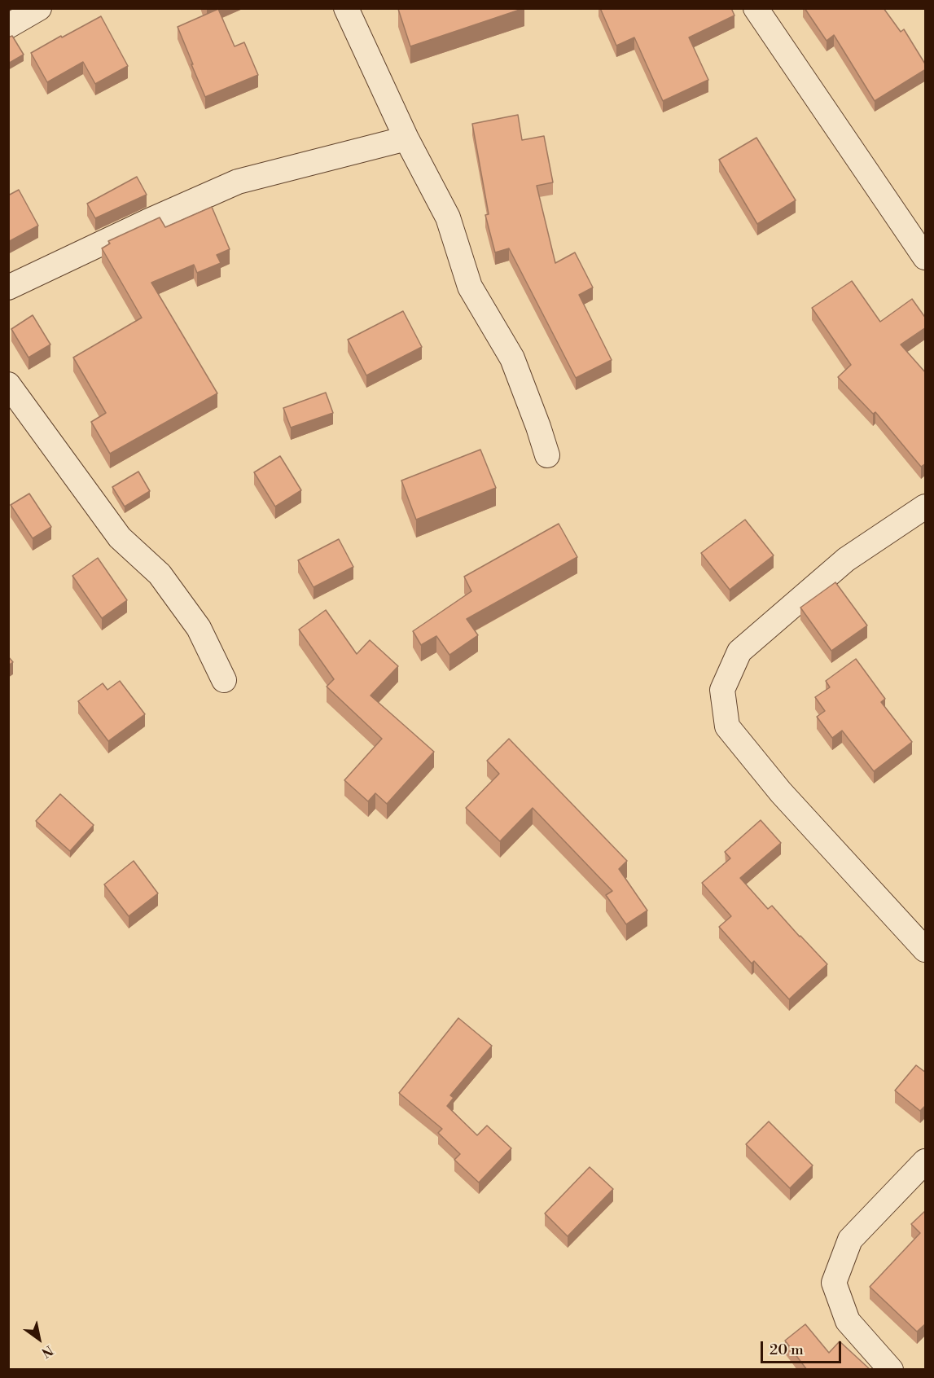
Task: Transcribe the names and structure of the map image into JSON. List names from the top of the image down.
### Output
{
  "scale_bar": "20 m",
  "north": "bottom right"
}
